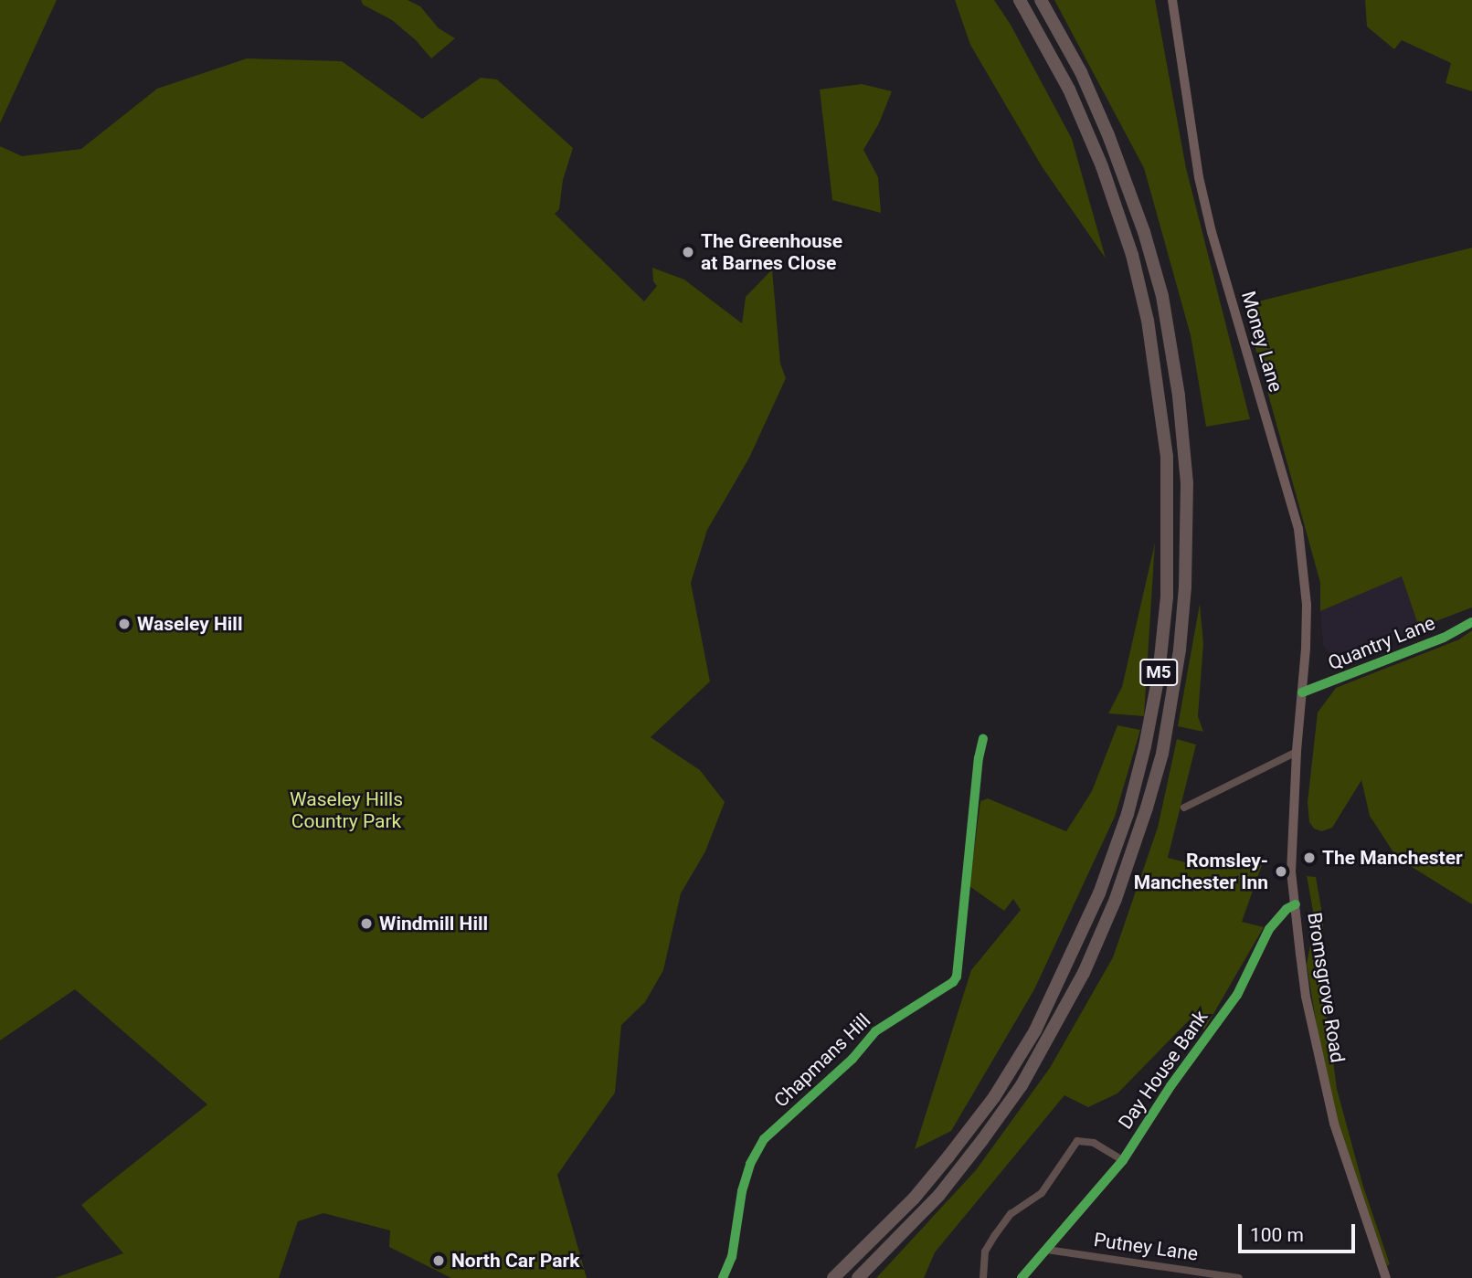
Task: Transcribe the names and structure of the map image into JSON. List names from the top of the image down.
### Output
{
  "streets": {
    "highway": ["M5"],
    "main road": ["Money Lane", "Bromsgrove Road"],
    "street": [
      "Quantry Lane",
      "Chapmans Hill",
      "Day House Bank",
      "Putney Lane"
    ]
  },
  "crossings": [
    ["Money Lane", "Quantry Lane"],
    ["Money Lane", "Bromsgrove Road"],
    ["Quantry Lane", "Bromsgrove Road"],
    ["Bromsgrove Road", "Day House Bank"],
    ["Day House Bank", "Putney Lane"]
  ],
  "parks": ["Waseley Hills Country Park"],
  "places": [
    "The Greenhouse at Barnes Close",
    "Waseley Hill",
    "The Manchester",
    "Romsley- Manchester Inn",
    "Windmill Hill",
    "North Car Park"
  ],
  "scale_bar": "100 m"
}
